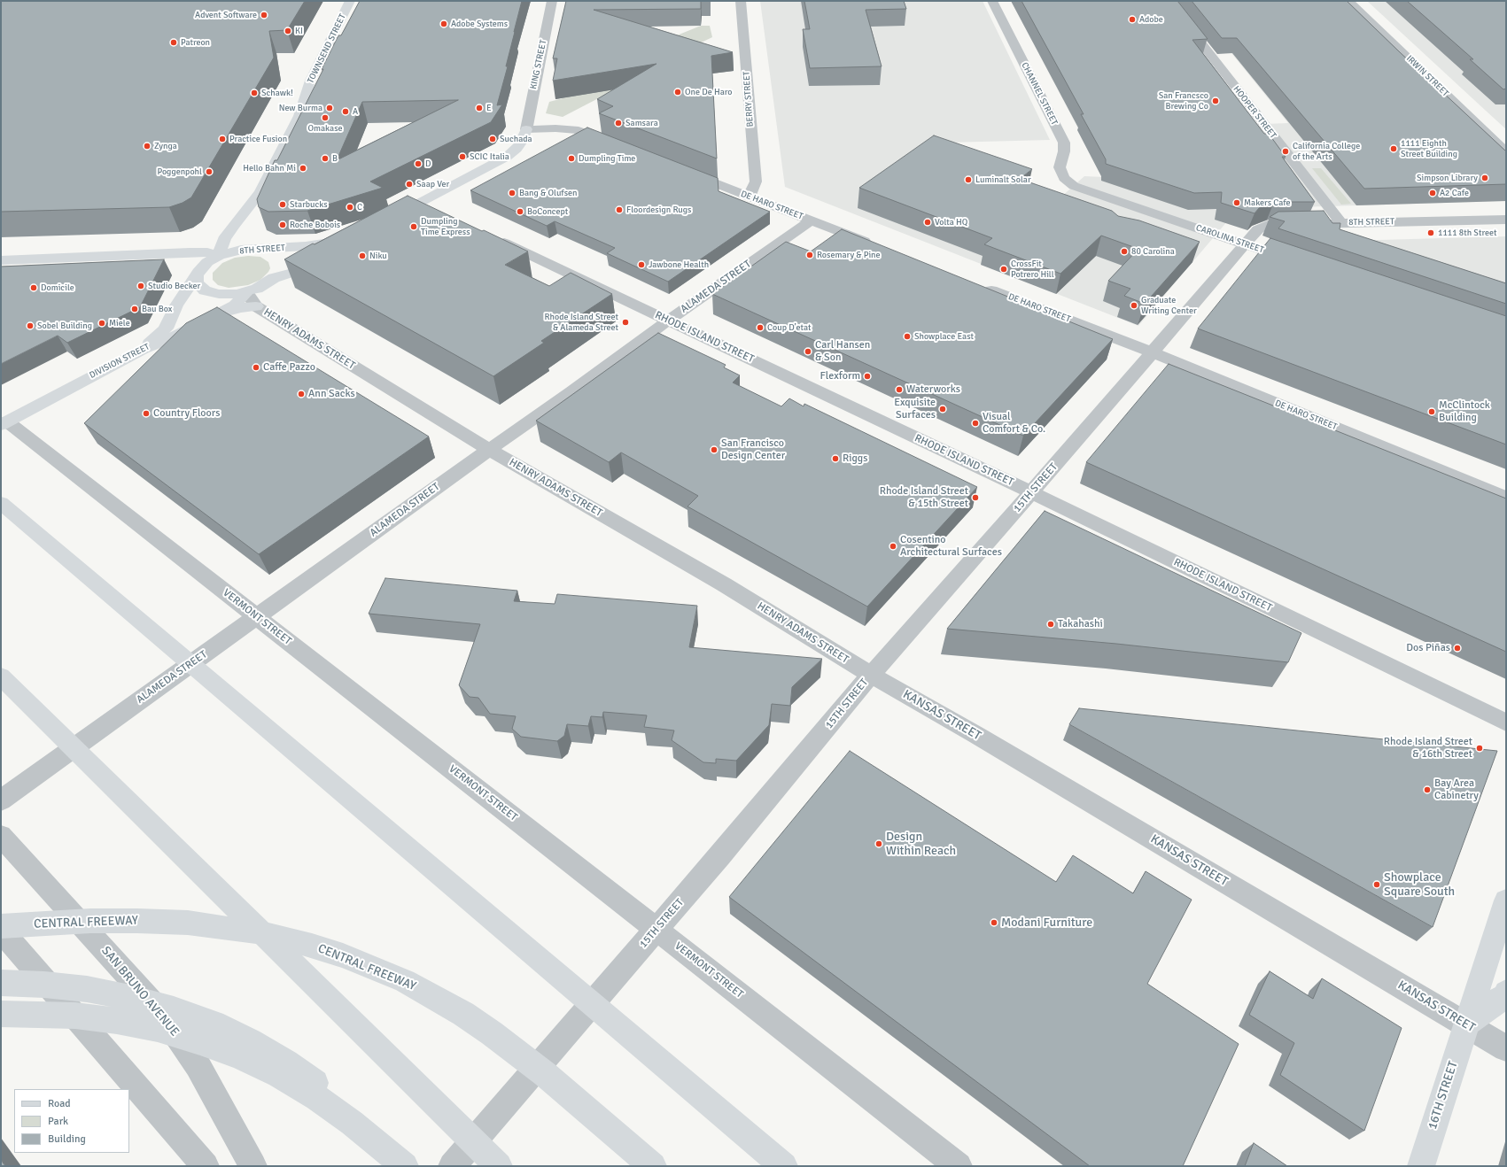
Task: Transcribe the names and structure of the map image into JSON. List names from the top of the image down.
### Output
{
  "streets": {
    "main road": [
      "TOWNSEND STREET",
      "8TH STREET",
      "DIVISION STREET",
      "CENTRAL FREEWAY",
      "16TH STREET"
    ],
    "street": [
      "KING STREET",
      "IRWIN STREET",
      "CHANNEL STREET",
      "BERRY STREET",
      "HOOPER STREET",
      "DE HARO STREET",
      "CAROLINA STREET",
      "ALAMEDA STREET",
      "RHODE ISLAND STREET",
      "HENRY ADAMS STREET",
      "15TH STREET",
      "VERMONT STREET",
      "KANSAS STREET",
      "SAN BRUNO AVENUE"
    ]
  },
  "crossings": [
    ["TOWNSEND STREET", "8TH STREET"],
    ["CHANNEL STREET", "CAROLINA STREET"],
    ["BERRY STREET", "DE HARO STREET"],
    ["HOOPER STREET", "8TH STREET"],
    ["DE HARO STREET", "ALAMEDA STREET"],
    ["DE HARO STREET", "15TH STREET"],
    ["8TH STREET", "CAROLINA STREET"],
    ["8TH STREET", "DIVISION STREET"],
    ["8TH STREET", "15TH STREET"],
    ["CAROLINA STREET", "15TH STREET"],
    ["ALAMEDA STREET", "RHODE ISLAND STREET"],
    ["ALAMEDA STREET", "HENRY ADAMS STREET"],
    ["ALAMEDA STREET", "VERMONT STREET"],
    ["RHODE ISLAND STREET", "15TH STREET"],
    ["HENRY ADAMS STREET", "DIVISION STREET"],
    ["HENRY ADAMS STREET", "15TH STREET"],
    ["HENRY ADAMS STREET", "KANSAS STREET"],
    ["DIVISION STREET", "VERMONT STREET"],
    ["15TH STREET", "VERMONT STREET"],
    ["15TH STREET", "KANSAS STREET"],
    ["KANSAS STREET", "16TH STREET"]
  ],
  "places": [
    "Advent Software",
    "Adobe",
    "Adobe Systems",
    "KI",
    "Patreon",
    "One De Haro",
    "Schawk!",
    "San Francsco Brewing Co",
    "New Burma",
    "E",
    "A",
    "Omakase",
    "Samsara",
    "Practice Fusion",
    "Suchada",
    "Zynga",
    "1111 Eighth Street Building",
    "California College of the Arts",
    "SCIC Italia",
    "B",
    "Dumpling Time",
    "D",
    "Hello Bahn Mi",
    "Poggenpohl",
    "Simpson Library",
    "Luminalt Solar",
    "Saap Ver",
    "Bang & Olufsen",
    "A2 Cafe",
    "Makers Cafe",
    "Starbucks",
    "C",
    "Floordesign Rugs",
    "BoConcept",
    "Volta HQ",
    "Roche Bobois",
    "Dumpling Time Express",
    "1111 8th Street",
    "80 Carolina",
    "Rosemary & Pine",
    "Niku",
    "Jawbone Health",
    "CrossFit Potrero Hill",
    "Studio Becker",
    "Domicile",
    "Graduate Writing Center",
    "Bau Box",
    "Rhode Island Street & Alameda Street",
    "Miele",
    "Sobel Building",
    "Coup D’etat",
    "Showplace East",
    "Carl Hansen & Son",
    "Caffe Pazzo",
    "Flexform",
    "Waterworks",
    "Ann Sacks",
    "Exquisite Surfaces",
    "McClintock Building",
    "Country Floors",
    "Visual Comfort & Co.",
    "San Francisco Design Center",
    "Riggs",
    "Rhode Island Street & 15th Street",
    "Cosentino Architectural Surfaces",
    "Takahashi",
    "Dos Piñas",
    "Rhode Island Street & 16th Street",
    "Bay Area Cabinetry",
    "Design Within Reach",
    "Showplace Square South",
    "Modani Furniture"
  ],
  "legend": ["Road", "Park", "Building"]
}
